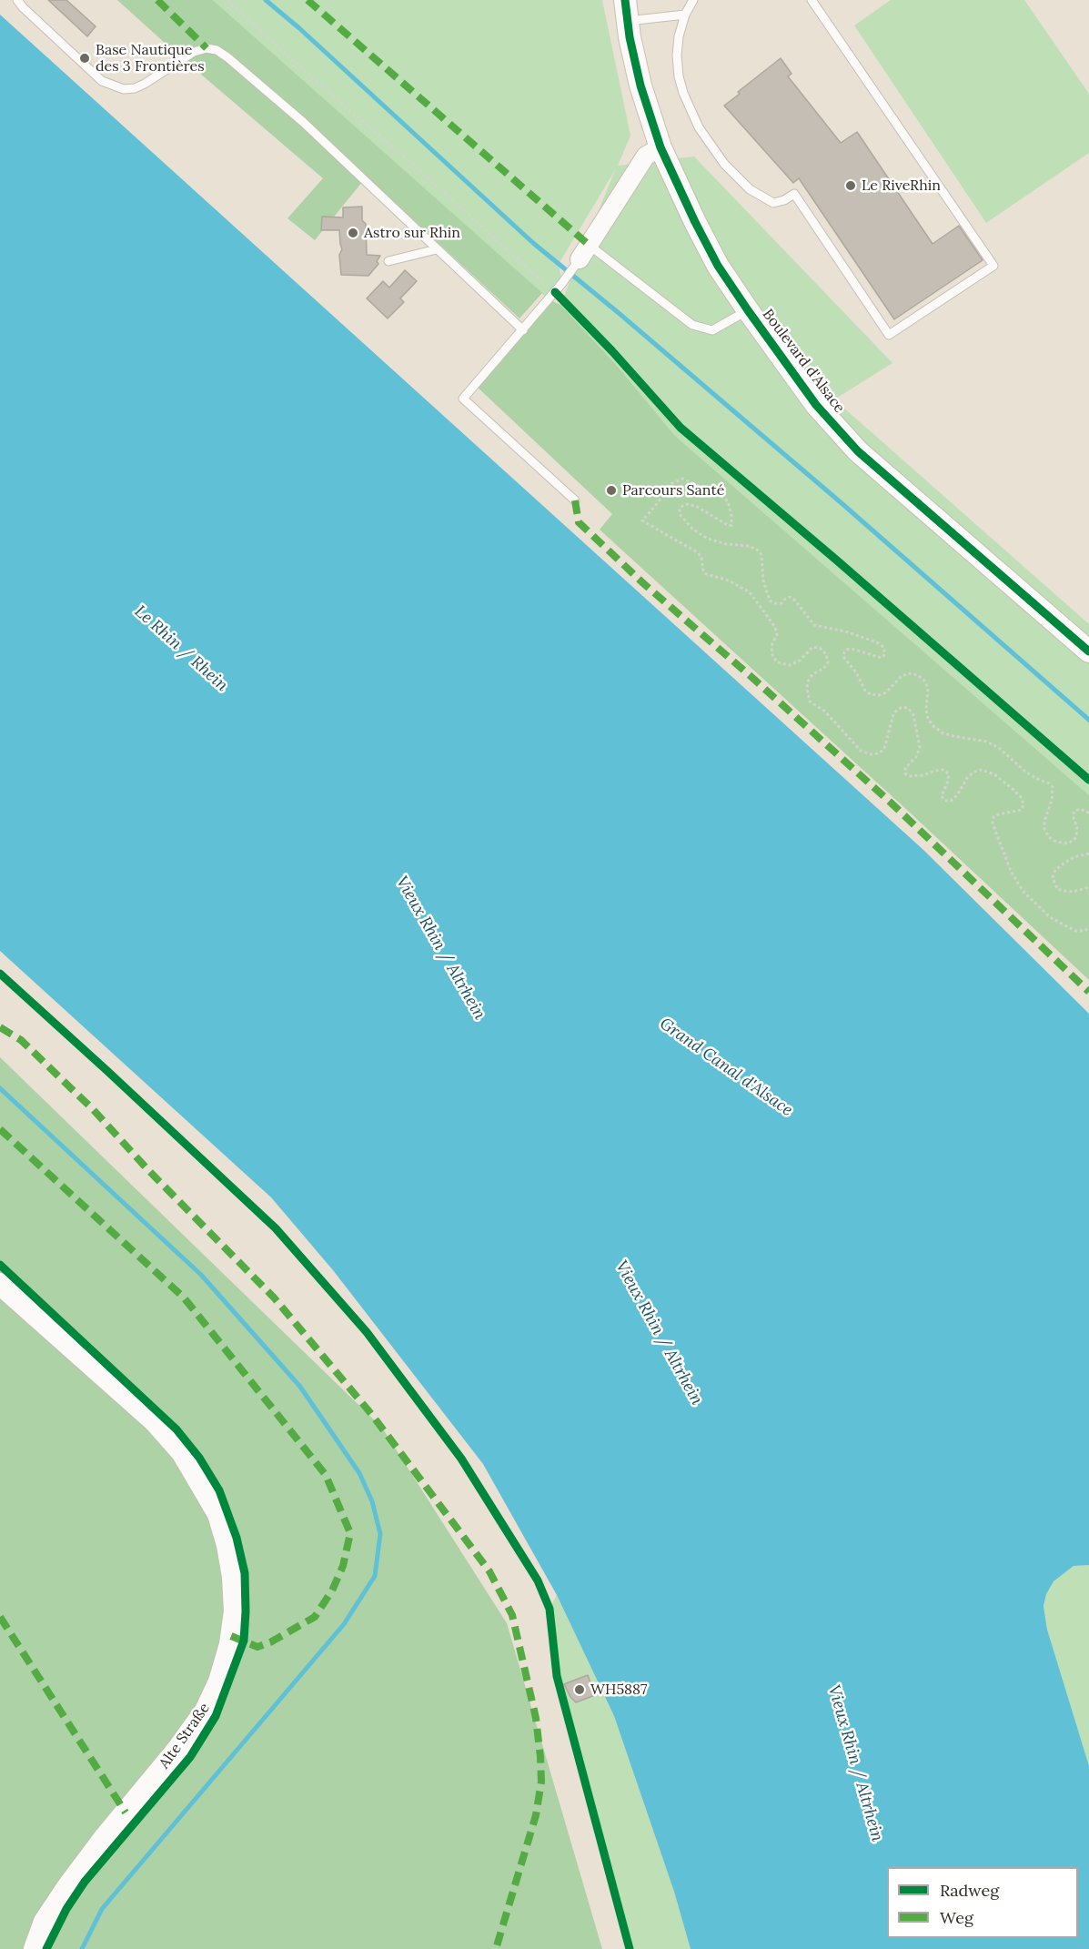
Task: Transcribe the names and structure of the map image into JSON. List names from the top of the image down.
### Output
{
  "streets": {
    "street": ["Boulevard d'Alsace", "Alte Straße"]
  },
  "water": ["Le Rhin / Rhein", "Vieux Rhin / Altrhein", "Grand Canal d'Alsace"],
  "places": [
    "Base Nautique des 3 Frontières",
    "Le RiveRhin",
    "Astro sur Rhin",
    "Parcours Santé",
    "WH5887"
  ],
  "legend": ["Radweg", "Weg"]
}
